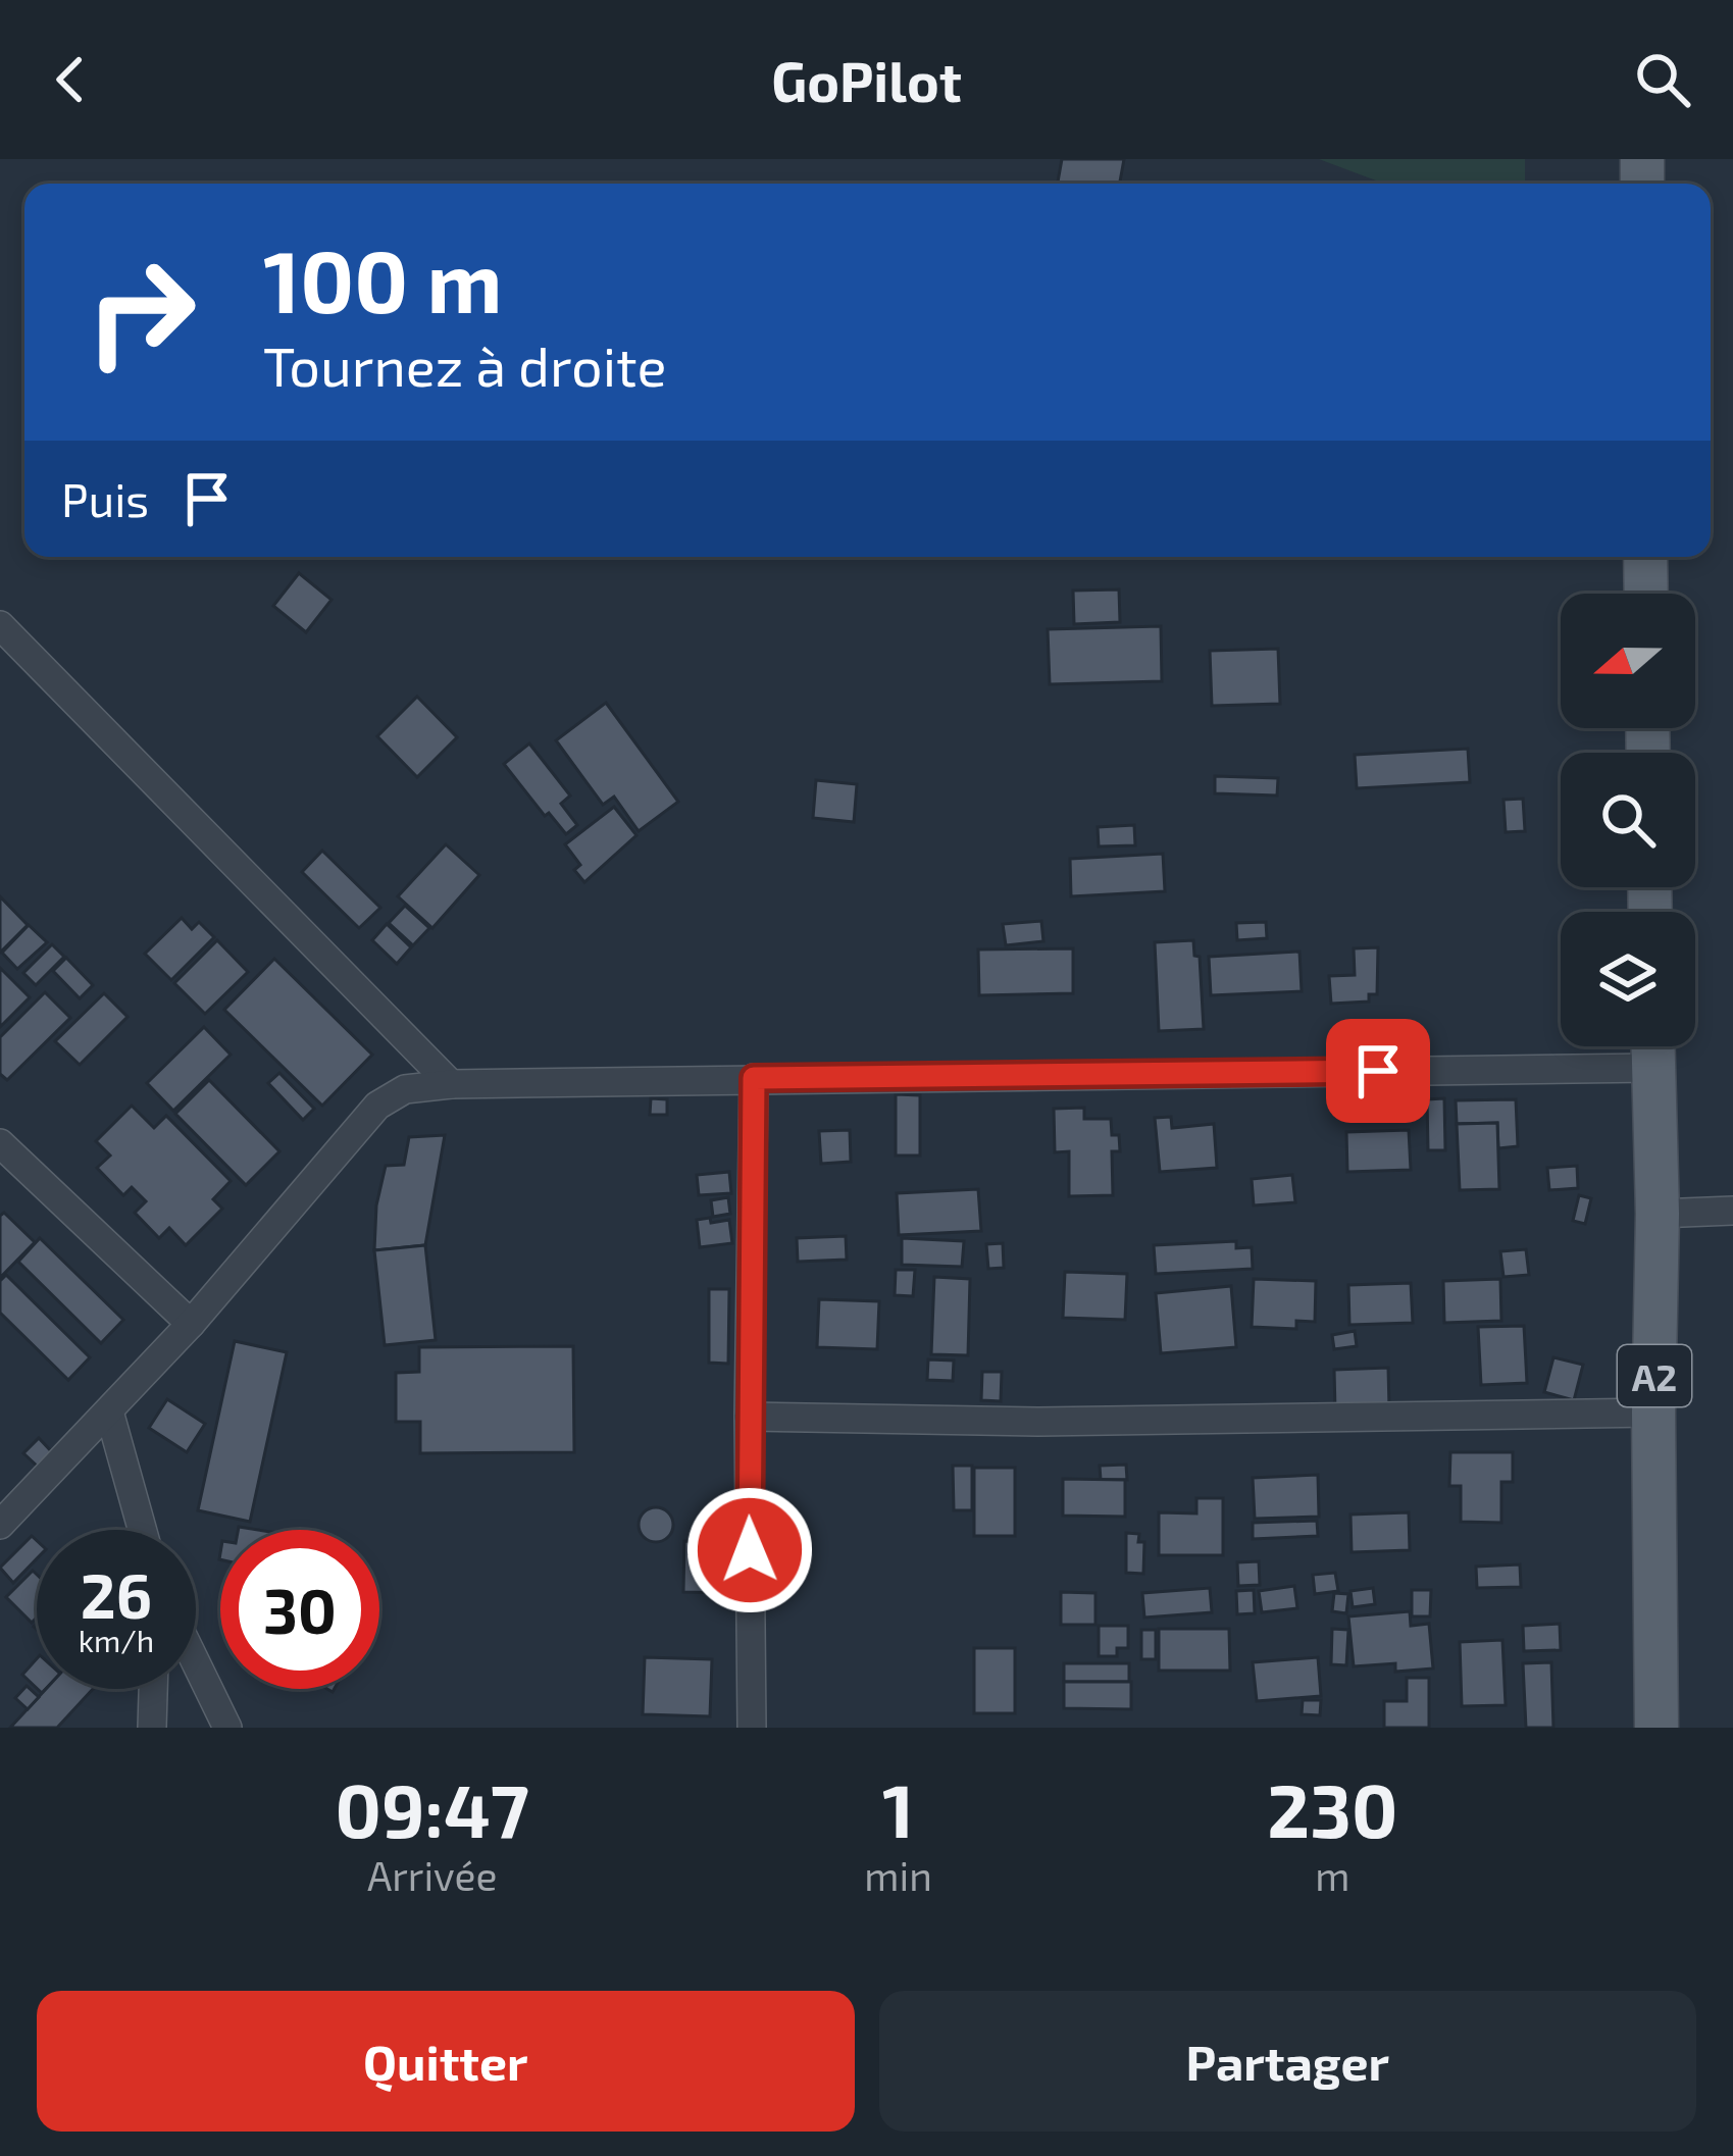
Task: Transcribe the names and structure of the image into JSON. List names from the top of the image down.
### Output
{
  "streets": {
    "main road": ["A2"]
  },
  "north": "left",
  "page": {
    "header": "GoPilot",
    "turn": ["100 m", "Tournez à droite"],
    "then": "Puis",
    "speed": "26 km/h",
    "limit": "30",
    "eta": [
      "09:47",
      "Arrivée",
      "1",
      "min",
      "230",
      "m"
    ],
    "buttons": ["Quitter", "Partager"]
  }
}
